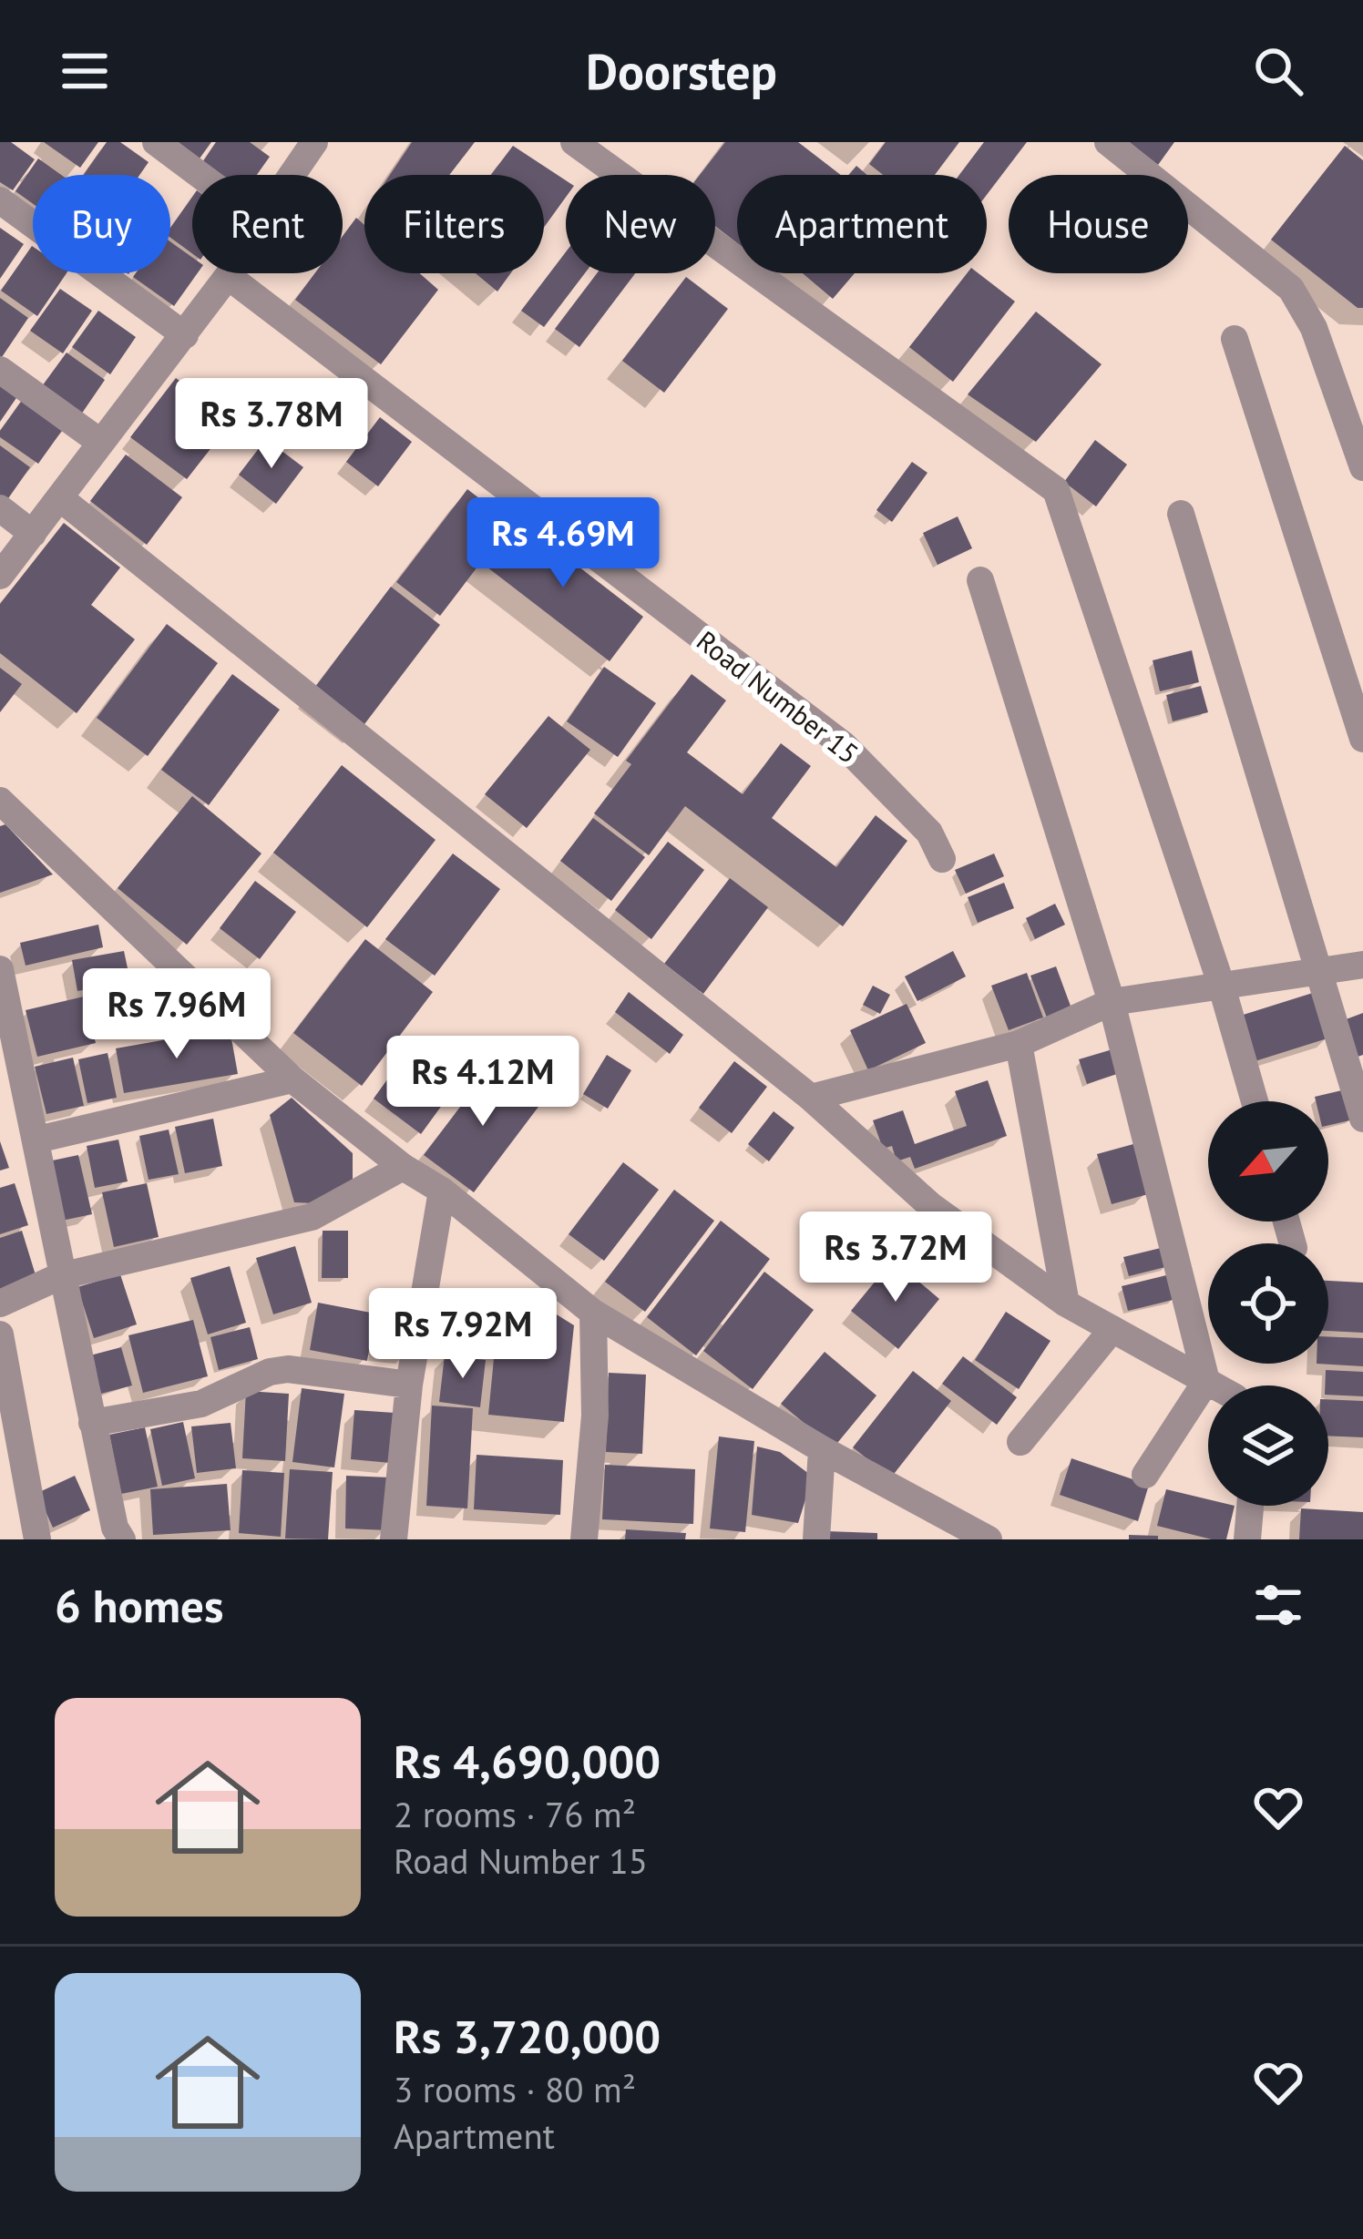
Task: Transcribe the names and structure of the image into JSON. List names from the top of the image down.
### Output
{
  "streets": {
    "street": ["Road Number 15"]
  },
  "north": "bottom left",
  "page": {
    "header": "Doorstep",
    "chip": [
      "Buy",
      "Rent",
      "Filters",
      "New",
      "Apartment",
      "House"
    ],
    "price": [
      "Rs 3.78M",
      "Rs 4.69M",
      "Rs 7.96M",
      "Rs 4.12M",
      "Rs 3.72M",
      "Rs 7.92M"
    ],
    "heading": "6 homes",
    "list": [
      {
        "name": "Rs 4,690,000",
        "note": "2 rooms · 76 m² · Road Number 15"
      },
      {
        "name": "Rs 3,720,000",
        "note": "3 rooms · 80 m² · Apartment"
      }
    ]
  }
}
